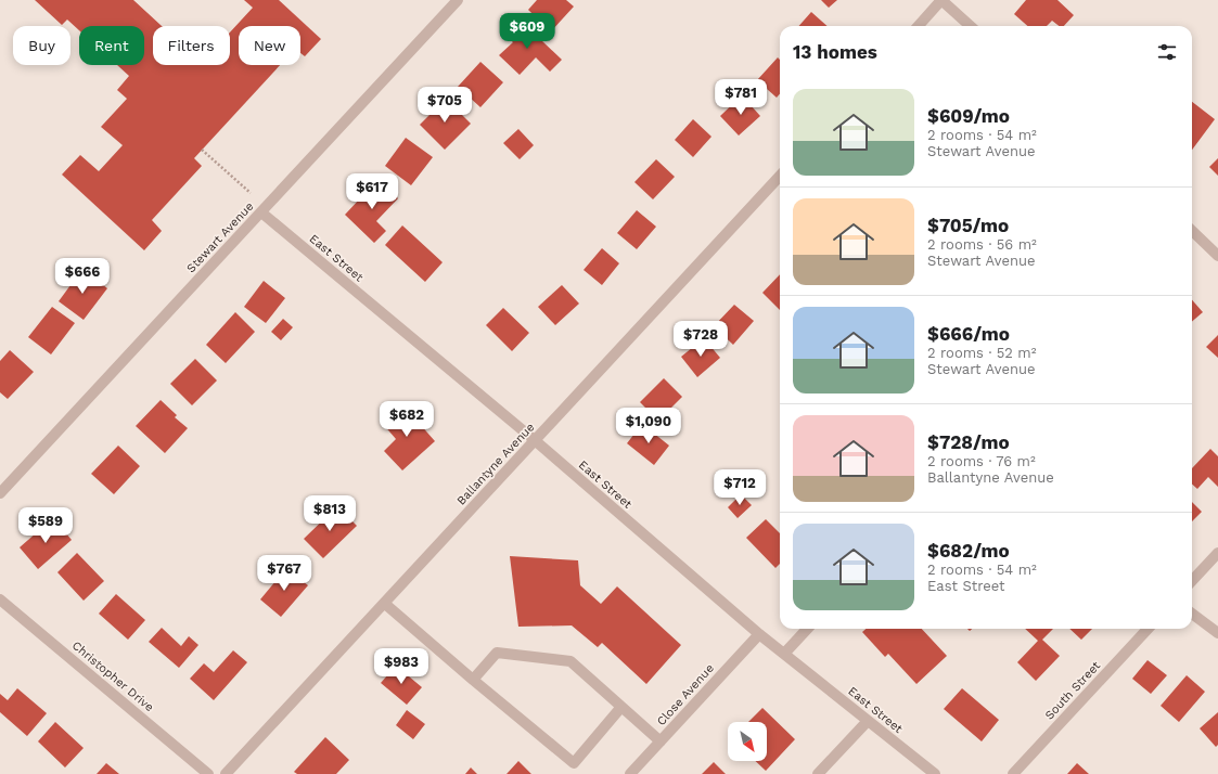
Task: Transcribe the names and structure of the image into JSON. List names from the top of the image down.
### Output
{
  "streets": {
    "street": [
      "Stewart Avenue",
      "East Street",
      "Ballantyne Avenue",
      "Christopher Drive",
      "South Street",
      "Close Avenue"
    ]
  },
  "crossings": [
    ["Stewart Avenue", "East Street"],
    ["East Street", "Ballantyne Avenue"],
    ["East Street", "Close Avenue"]
  ],
  "north": "bottom right",
  "page": {
    "price": [
      "$609",
      "$781",
      "$705",
      "$617",
      "$666",
      "$728",
      "$682",
      "$1,090",
      "$712",
      "$813",
      "$589",
      "$767",
      "$983"
    ],
    "chip": [
      "Buy",
      "Rent",
      "Filters",
      "New"
    ],
    "heading": "13 homes",
    "list": [
      {
        "name": "$609/mo",
        "note": "2 rooms · 54 m² · Stewart Avenue"
      },
      {
        "name": "$705/mo",
        "note": "2 rooms · 56 m² · Stewart Avenue"
      },
      {
        "name": "$666/mo",
        "note": "2 rooms · 52 m² · Stewart Avenue"
      },
      {
        "name": "$728/mo",
        "note": "2 rooms · 76 m² · Ballantyne Avenue"
      },
      {
        "name": "$682/mo",
        "note": "2 rooms · 54 m² · East Street"
      }
    ]
  }
}
